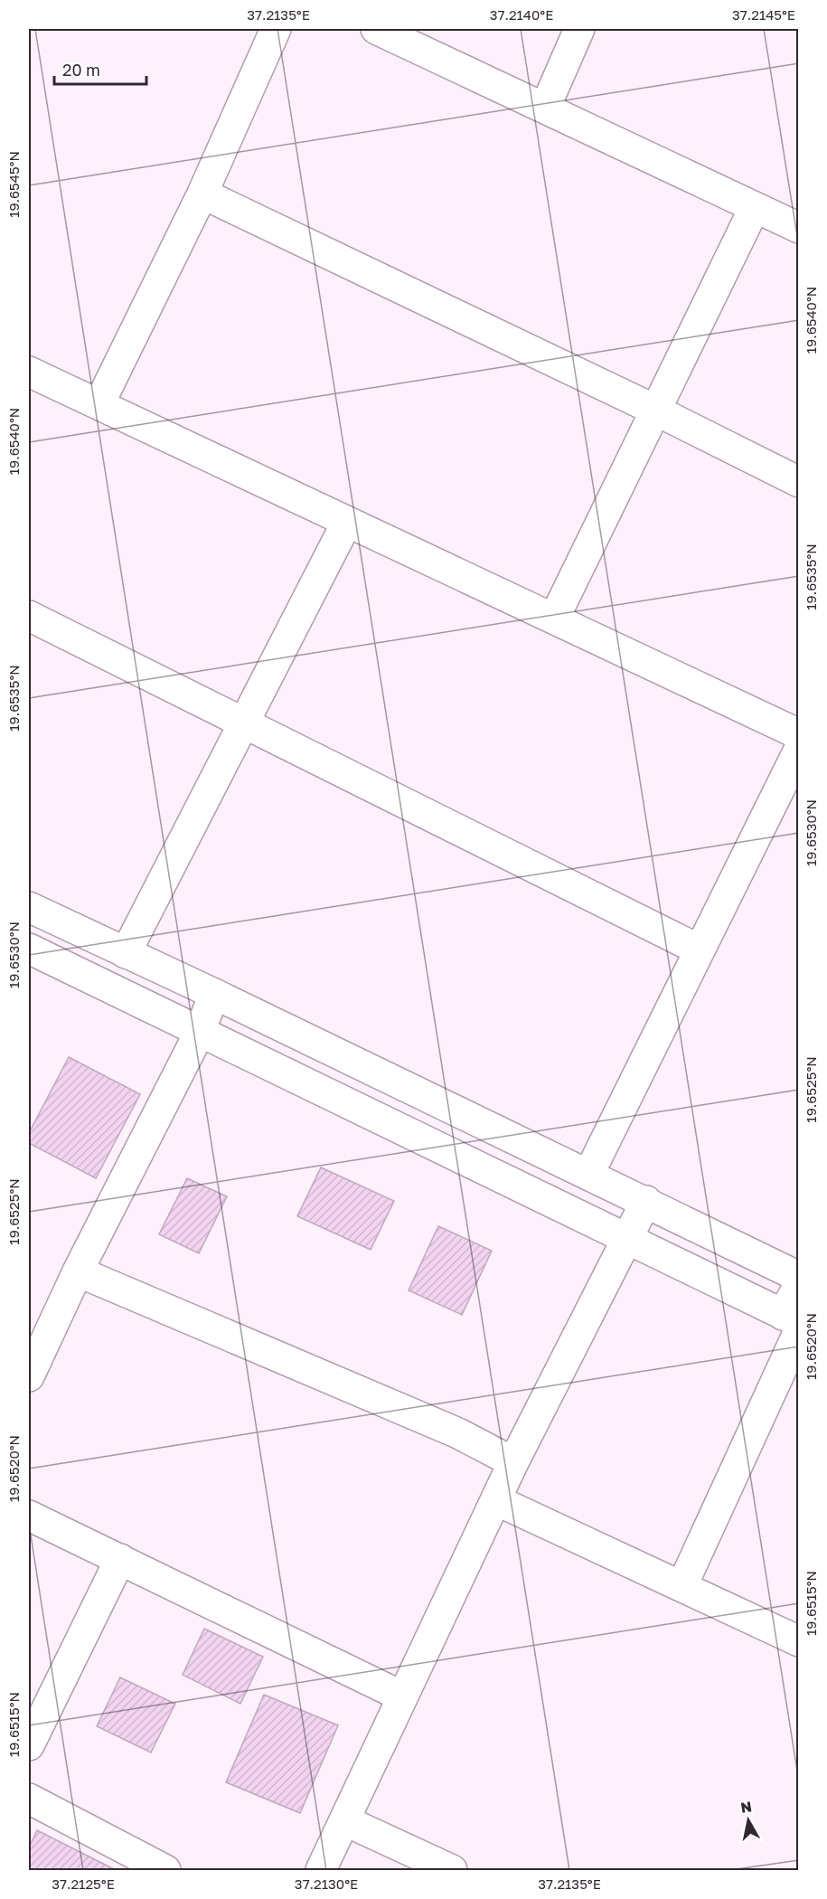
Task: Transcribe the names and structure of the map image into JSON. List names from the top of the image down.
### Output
{
  "scale_bar": "20 m",
  "north": "top",
  "coordinates": [
    "37.2135°E",
    "37.2140°E",
    "37.2145°E",
    "19.6545°N",
    "19.6540°N",
    "19.6535°N",
    "19.6530°N",
    "19.6525°N",
    "19.6520°N",
    "19.6515°N",
    "37.2125°E",
    "37.2130°E"
  ]
}
